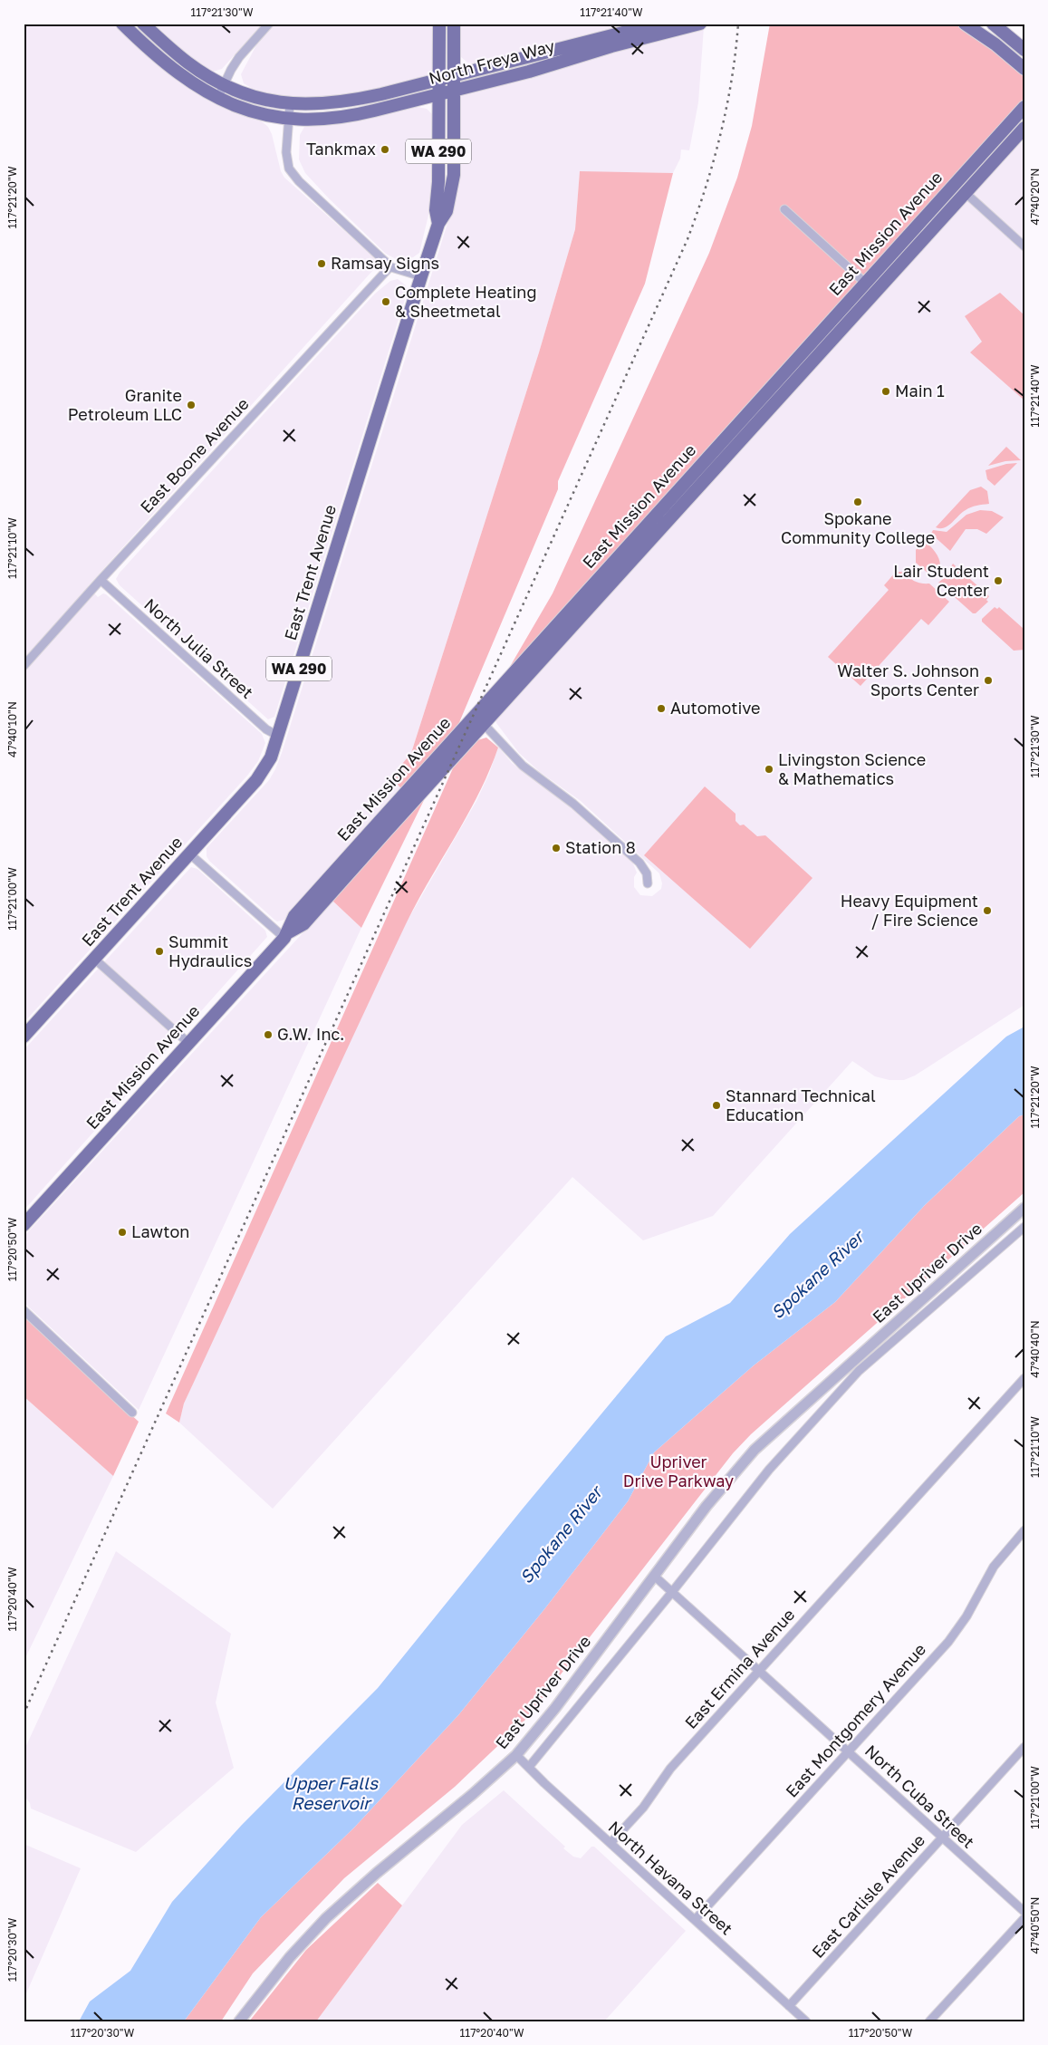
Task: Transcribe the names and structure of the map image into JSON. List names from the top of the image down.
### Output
{
  "streets": {
    "main road": [
      "North Freya Way",
      "WA 290",
      "East Mission Avenue",
      "East Trent Avenue"
    ],
    "street": [
      "East Boone Avenue",
      "North Julia Street",
      "East Upriver Drive",
      "East Ermina Avenue",
      "East Montgomery Avenue",
      "North Cuba Street",
      "North Havana Street",
      "East Carlisle Avenue"
    ]
  },
  "crossings": [
    ["North Freya Way", "East Trent Avenue"],
    ["East Boone Avenue", "North Julia Street"],
    ["East Trent Avenue", "North Julia Street"],
    ["East Upriver Drive", "North Cuba Street"],
    ["East Upriver Drive", "North Havana Street"],
    ["East Ermina Avenue", "North Cuba Street"],
    ["East Ermina Avenue", "North Havana Street"],
    ["East Montgomery Avenue", "North Cuba Street"],
    ["East Montgomery Avenue", "North Havana Street"],
    ["North Cuba Street", "East Carlisle Avenue"],
    ["North Havana Street", "East Carlisle Avenue"]
  ],
  "water": ["Spokane River", "Upper Falls Reservoir"],
  "parks": ["Upriver Drive Parkway"],
  "places": [
    "Tankmax",
    "Ramsay Signs",
    "Complete Heating & Sheetmetal",
    "Main 1",
    "Granite Petroleum LLC",
    "Spokane Community College",
    "Lair Student Center",
    "Walter S. Johnson Sports Center",
    "Automotive",
    "Livingston Science & Mathematics",
    "Station 8",
    "Heavy Equipment / Fire Science",
    "Summit Hydraulics",
    "G.W. Inc.",
    "Stannard Technical Education",
    "Lawton"
  ],
  "coordinates": [
    "117°21'30\"W",
    "117°21'40\"W",
    "47°40'20\"N",
    "117°21'20\"W",
    "117°21'10\"W",
    "47°40'10\"N",
    "117°21'00\"W",
    "117°20'50\"W",
    "47°40'40\"N",
    "117°20'40\"W",
    "47°40'50\"N",
    "117°20'30\"W"
  ]
}
